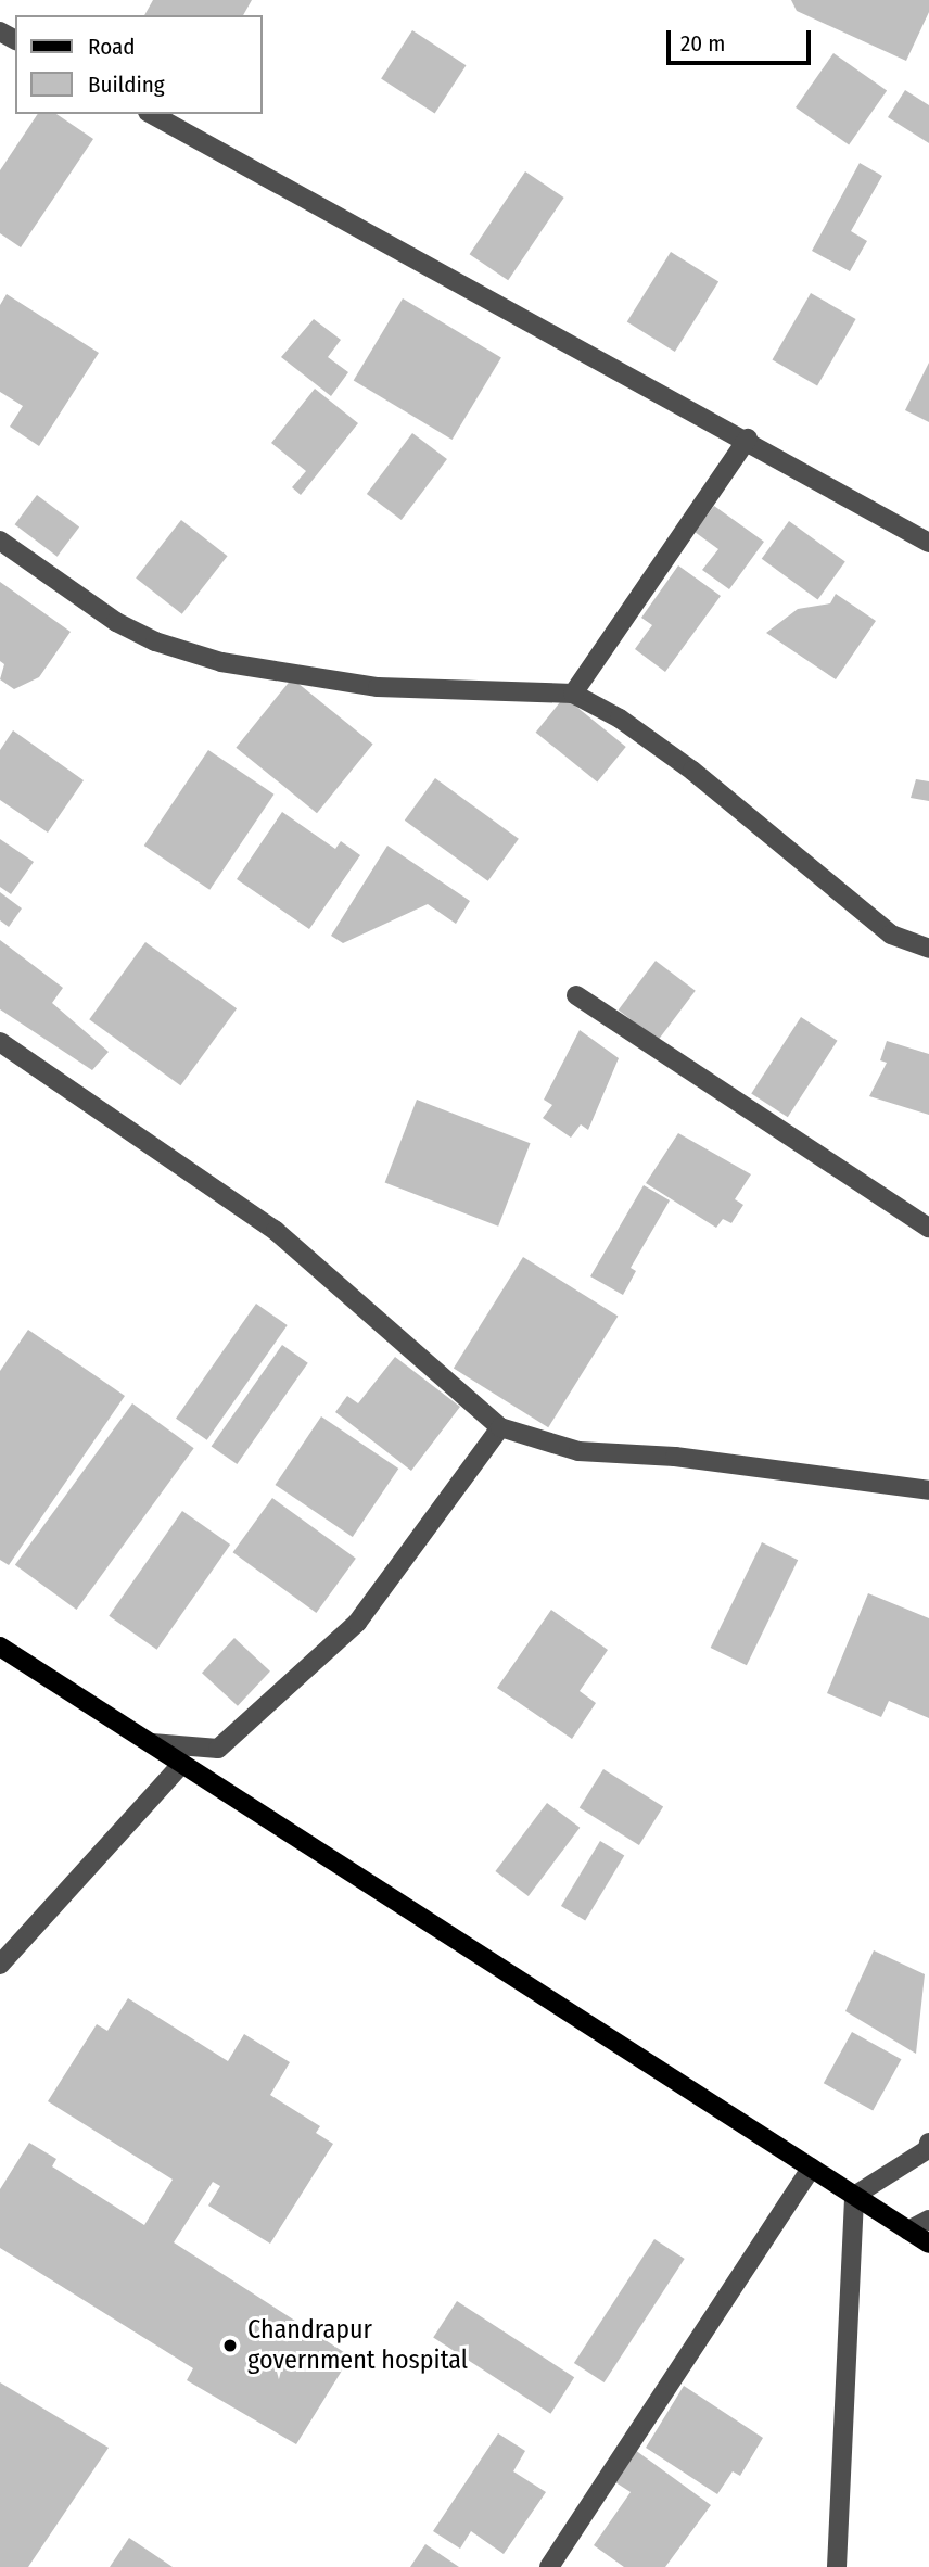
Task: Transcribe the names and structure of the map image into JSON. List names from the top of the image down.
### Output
{
  "places": ["Chandrapur government hospital"],
  "legend": ["Road", "Building"],
  "scale_bar": "20 m"
}
